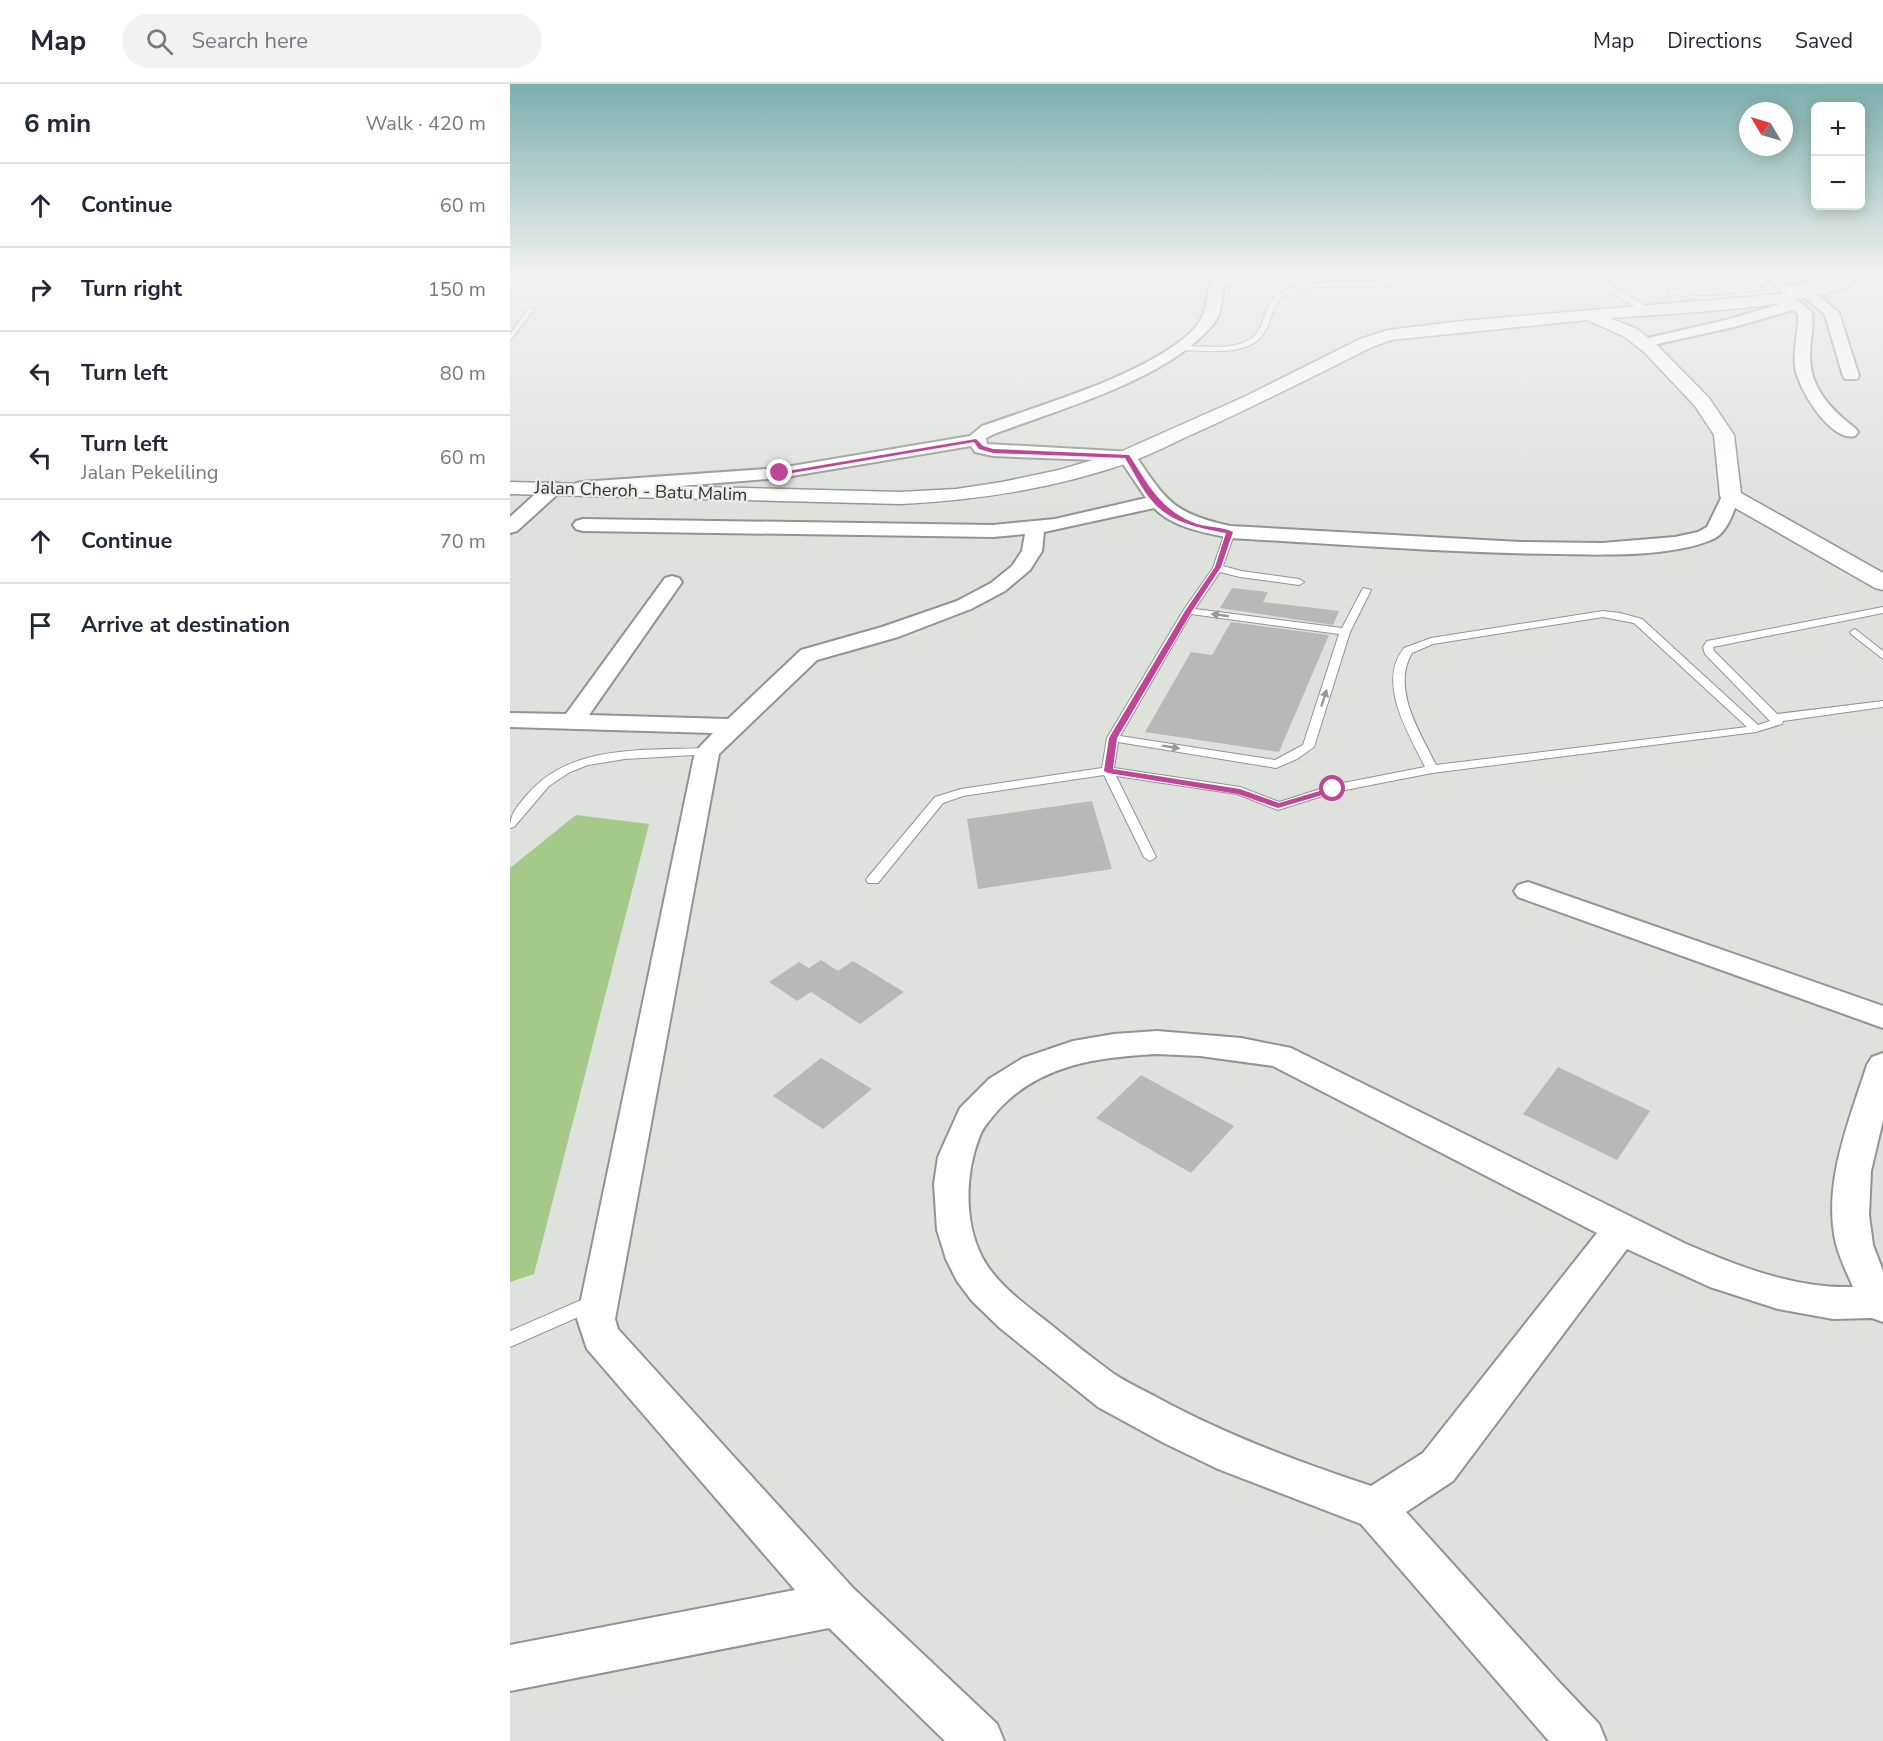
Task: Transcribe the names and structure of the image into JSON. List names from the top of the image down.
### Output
{
  "streets": {
    "main road": ["Jalan Cheroh - Batu Malim"]
  },
  "north": "top left",
  "page": {
    "header": "Map",
    "search": "Search here",
    "nav": ["Map", "Directions", "Saved"],
    "heading": ["6 min", "Walk · 420 m"],
    "map_buttons": ["+", "−"],
    "list": [
      ["Continue", "60 m"],
      ["Turn right", "150 m"],
      ["Turn left", "80 m"],
      ["Turn left", "Jalan Pekeliling", "60 m"],
      ["Continue", "70 m"],
      "Arrive at destination"
    ]
  }
}
